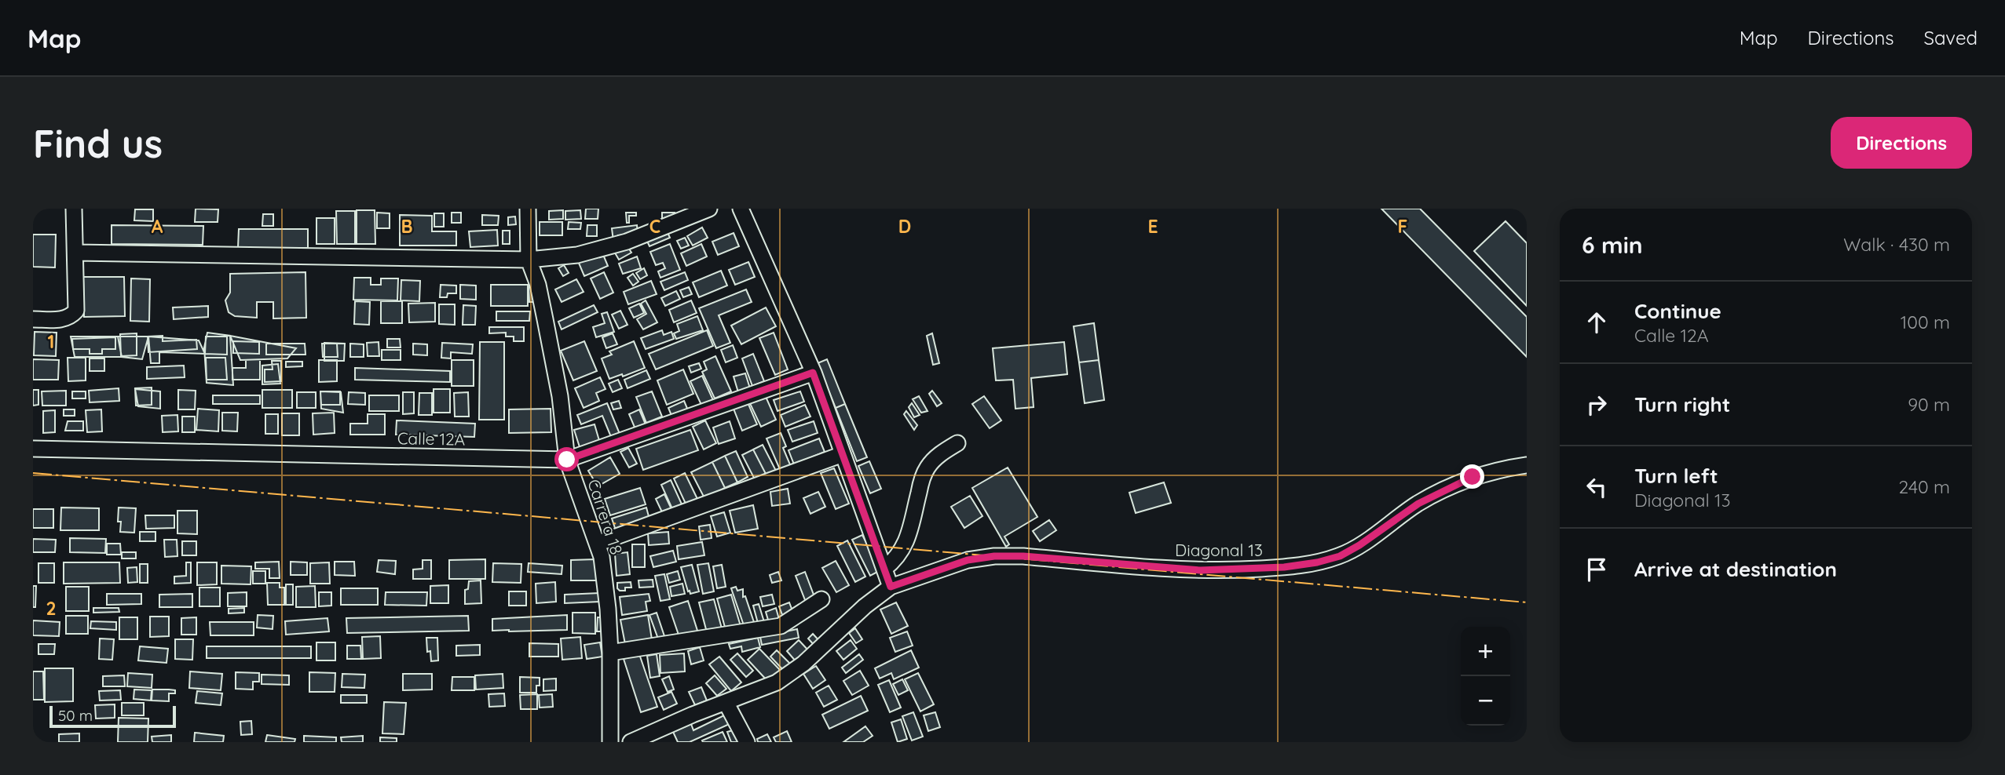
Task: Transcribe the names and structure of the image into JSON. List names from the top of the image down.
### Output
{
  "streets": {
    "street": ["Calle 12A", "Carrera 18", "Diagonal 13"]
  },
  "crossings": [
    ["Calle 12A", "Carrera 18"]
  ],
  "scale_bar": "50 m",
  "page": {
    "header": "Map",
    "nav": ["Map", "Directions", "Saved"],
    "buttons": "Directions",
    "title": "Find us",
    "heading": ["6 min", "Walk · 430 m"],
    "list": [
      ["Continue", "Calle 12A", "100 m"],
      ["Turn right", "90 m"],
      ["Turn left", "Diagonal 13", "240 m"],
      "Arrive at destination"
    ],
    "map_buttons": ["+", "−"],
    "scale": "50 m"
  },
  "grid": {
    "columns": [
      "A",
      "B",
      "C",
      "D",
      "E",
      "F"
    ],
    "rows": ["1", "2"]
  }
}
